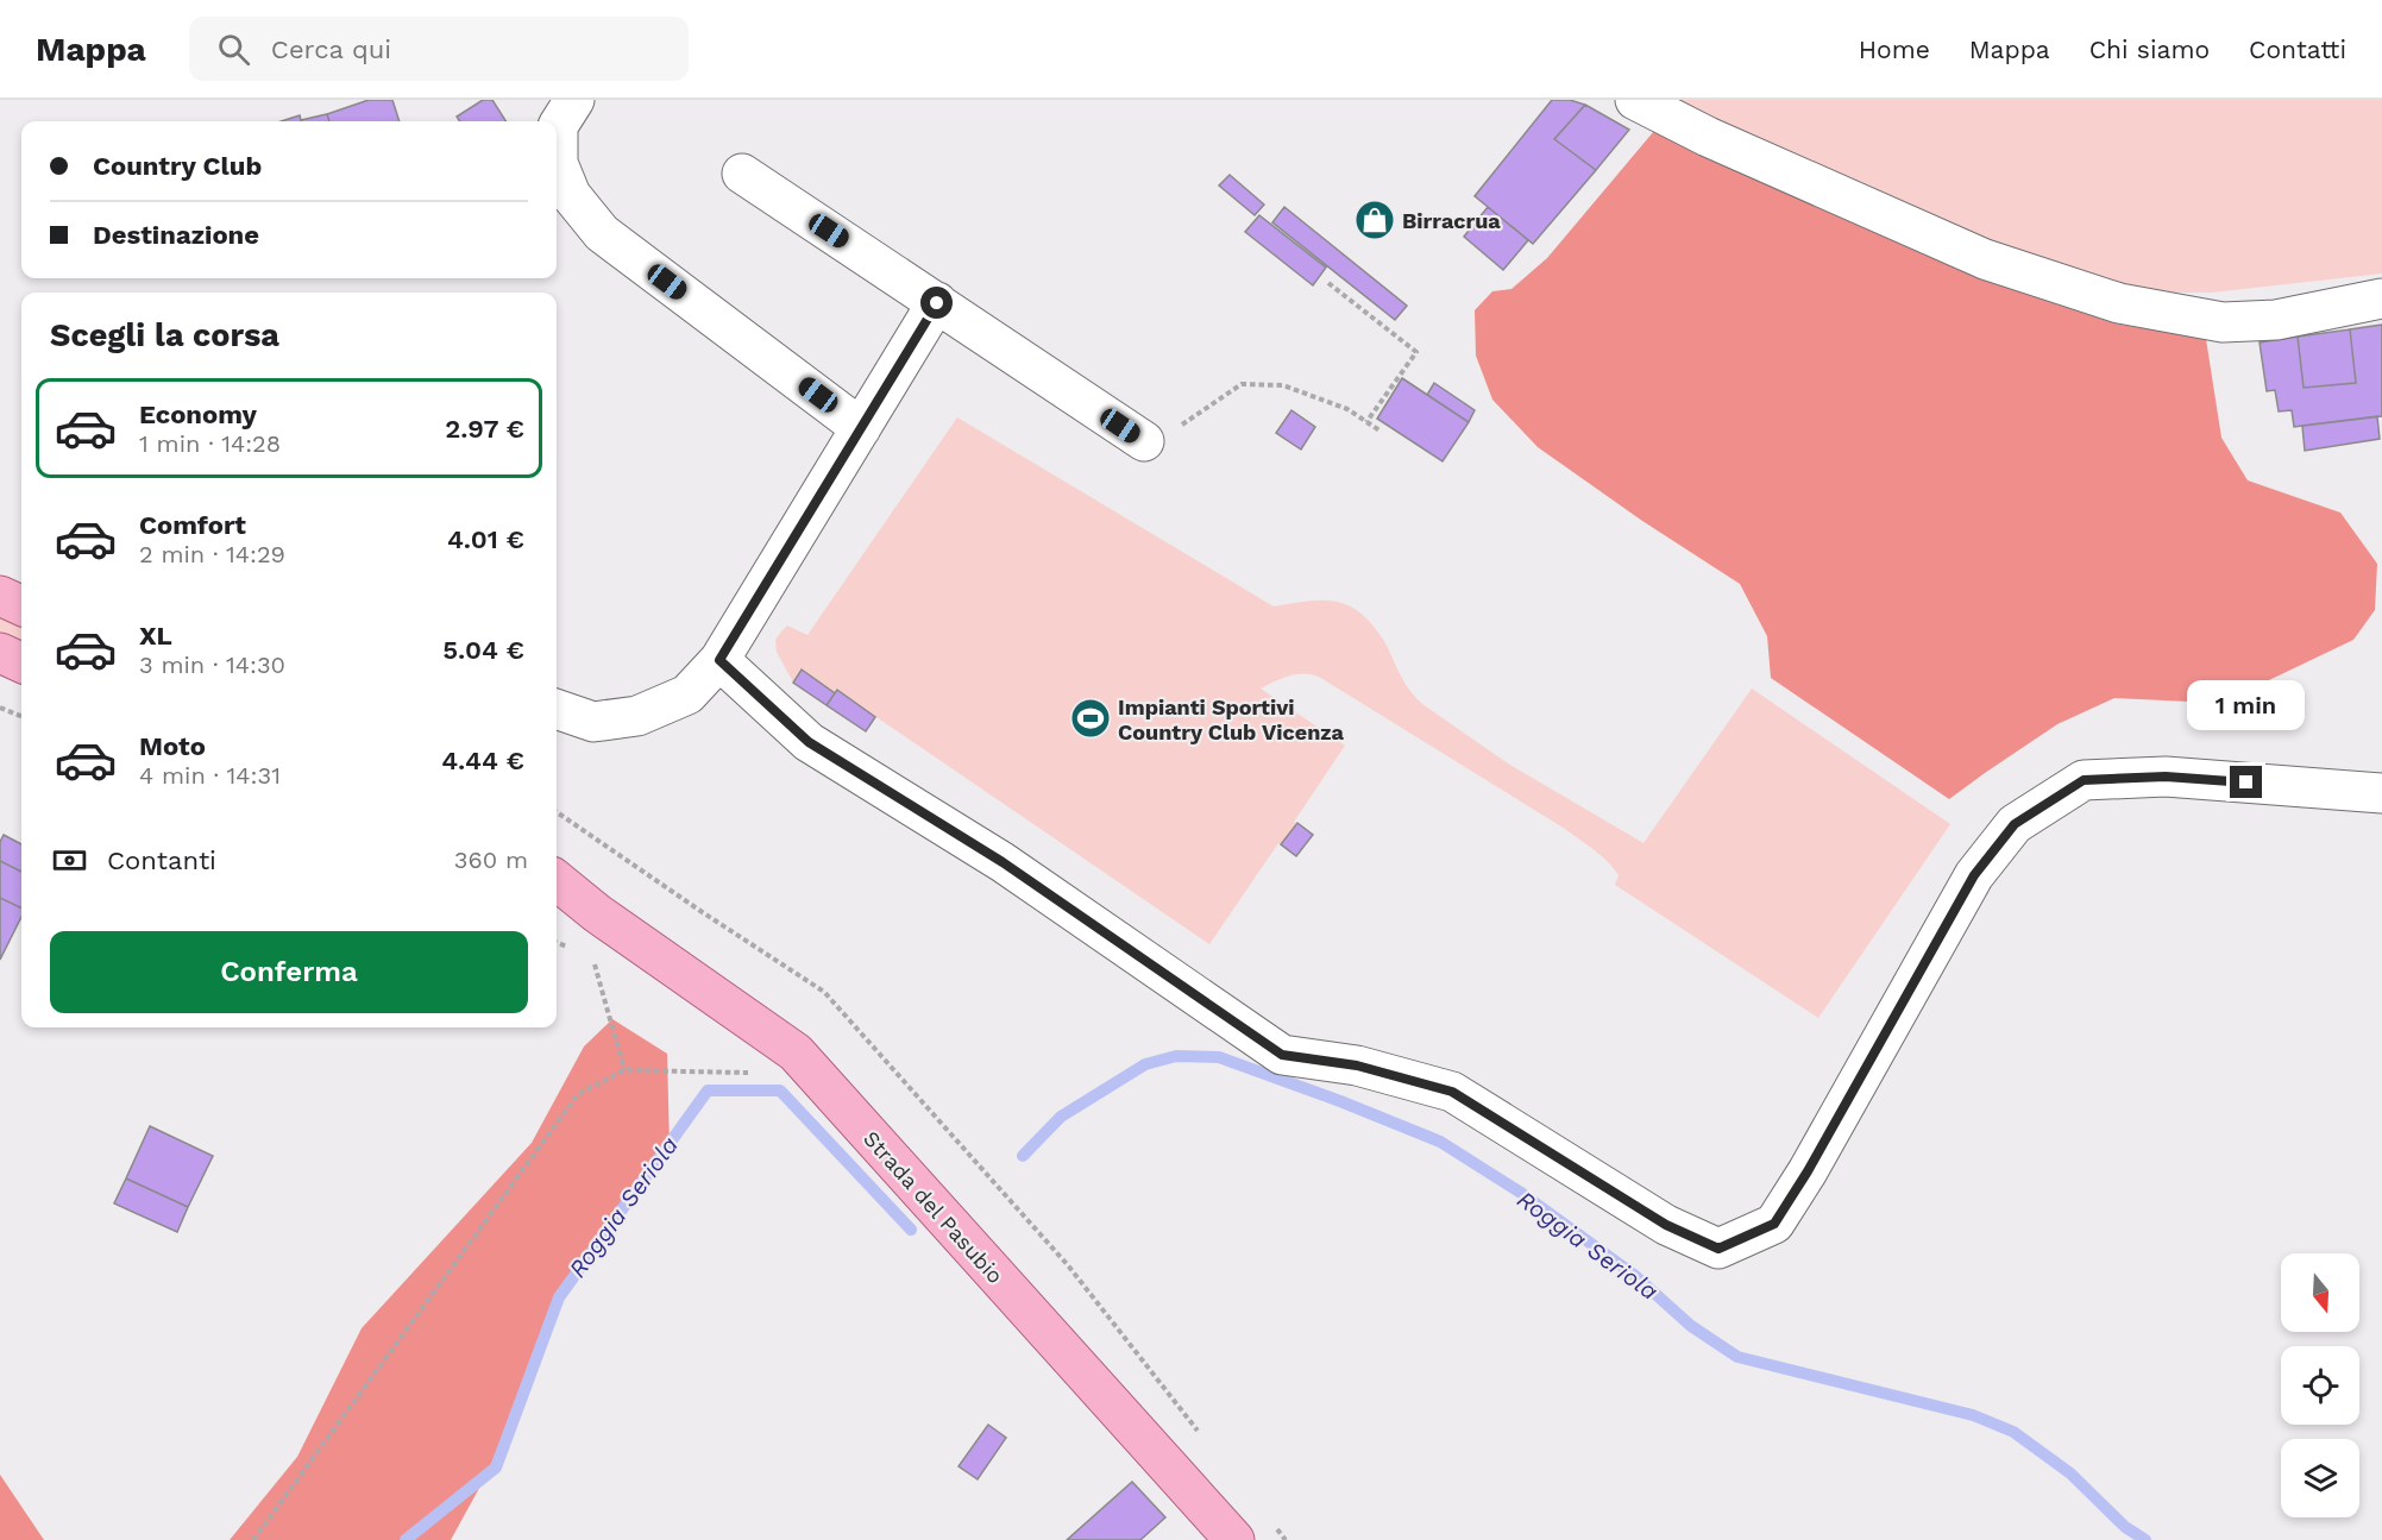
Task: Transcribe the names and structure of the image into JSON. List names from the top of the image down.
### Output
{
  "streets": {
    "main road": ["Strada del Pasubio"]
  },
  "water": ["Roggia Seriola"],
  "places": {
    "shop": ["Birracrua"],
    "sports": ["Impianti Sportivi Country Club Vicenza"]
  },
  "north": "bottom",
  "page": {
    "header": "Mappa",
    "search": "Cerca qui",
    "nav": [
      "Home",
      "Mappa",
      "Chi siamo",
      "Contatti"
    ],
    "banner": ["Country Club", "Destinazione"],
    "heading": "Scegli la corsa",
    "list": [
      {
        "name": "Economy",
        "note": "1 min · 14:28",
        "value": "2.97 €"
      },
      {
        "name": "Comfort",
        "note": "2 min · 14:29",
        "value": "4.01 €"
      },
      {
        "name": "XL",
        "note": "3 min · 14:30",
        "value": "5.04 €"
      },
      {
        "name": "Moto",
        "note": "4 min · 14:31",
        "value": "4.44 €"
      }
    ],
    "bubble": "1 min",
    "pay": ["Contanti", "360 m"],
    "buttons": "Conferma"
  }
}
